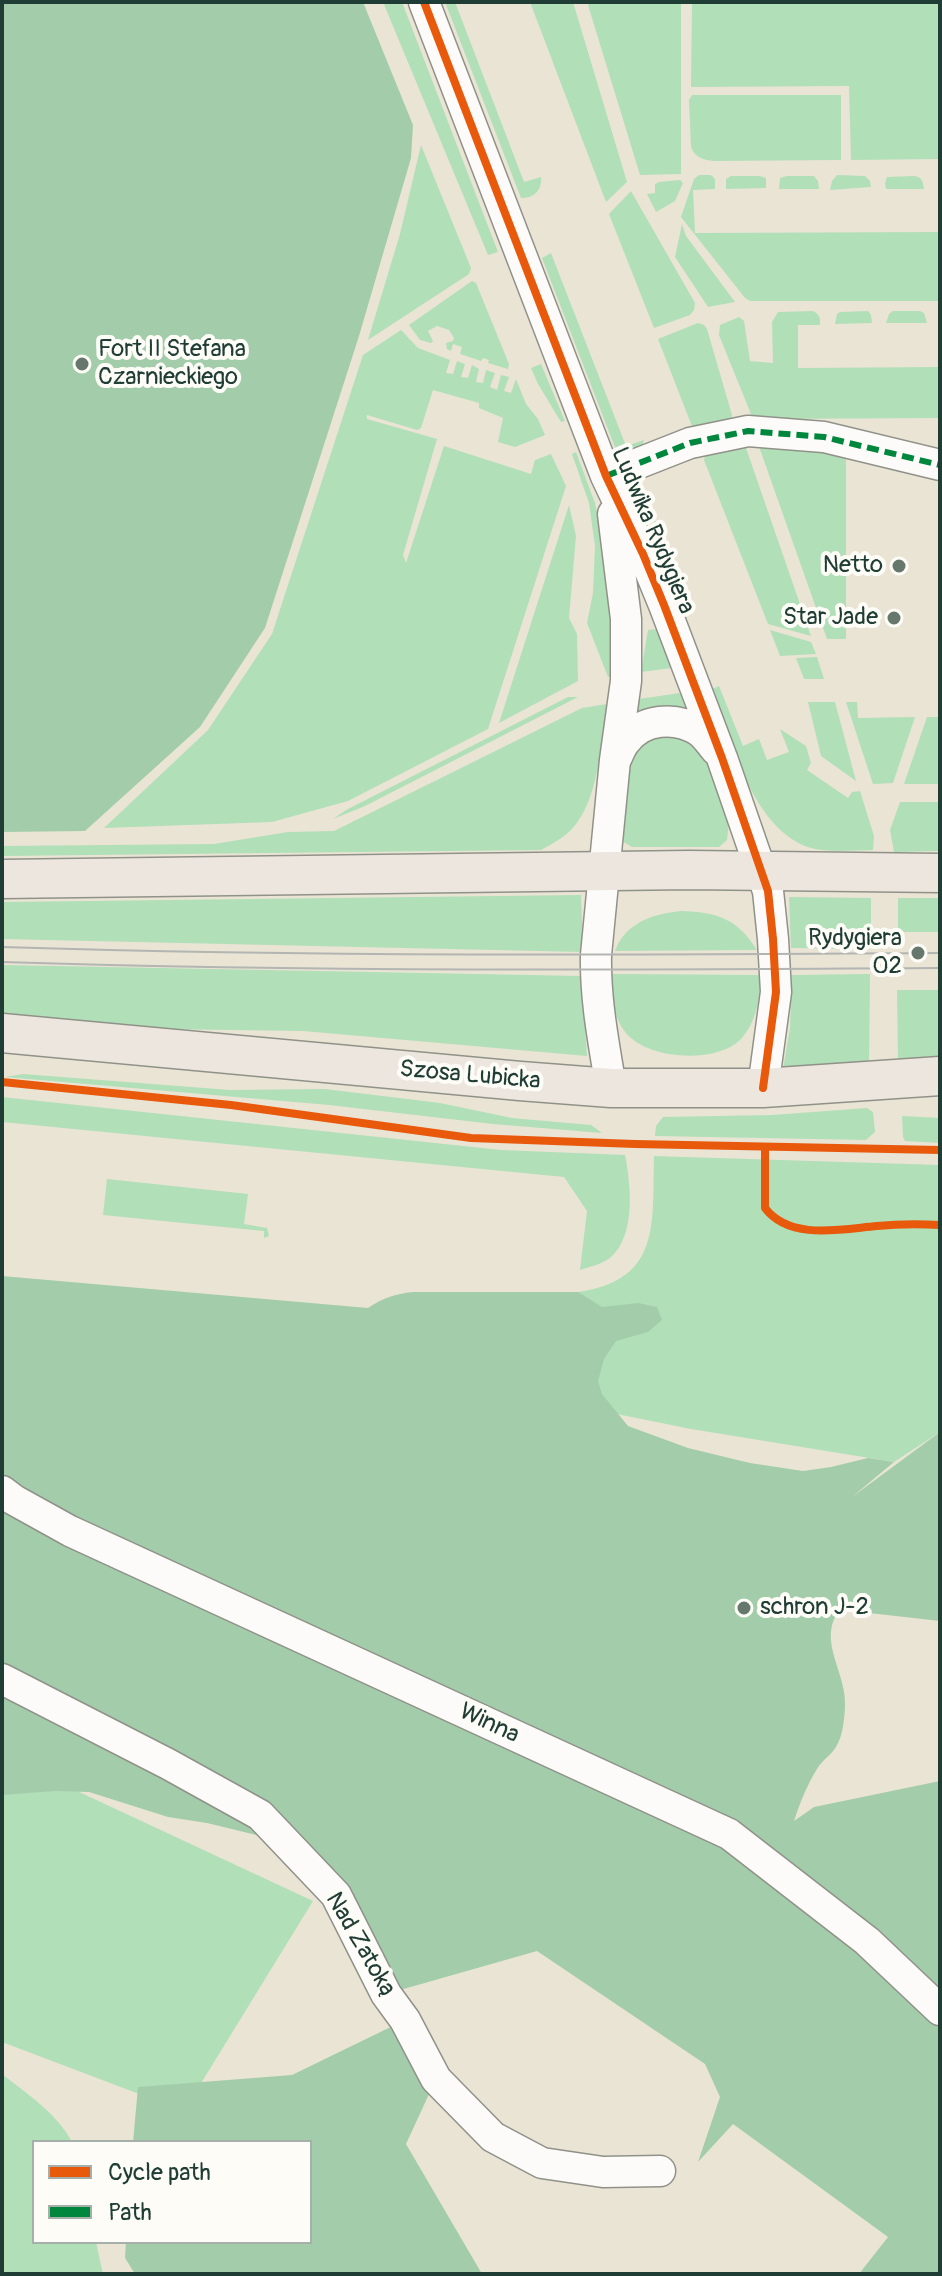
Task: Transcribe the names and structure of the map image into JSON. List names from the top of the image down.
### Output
{
  "streets": {
    "main road": ["Szosa Lubicka"],
    "street": ["Ludwika Rydygiera", "Winna", "Nad Zatoką"]
  },
  "crossings": [
    ["Ludwika Rydygiera", "Szosa Lubicka"]
  ],
  "places": [
    "Fort II Stefana Czarnieckiego",
    "Netto",
    "Star Jade",
    "Rydygiera 02",
    "schron J-2"
  ],
  "legend": ["Cycle path", "Path"]
}
